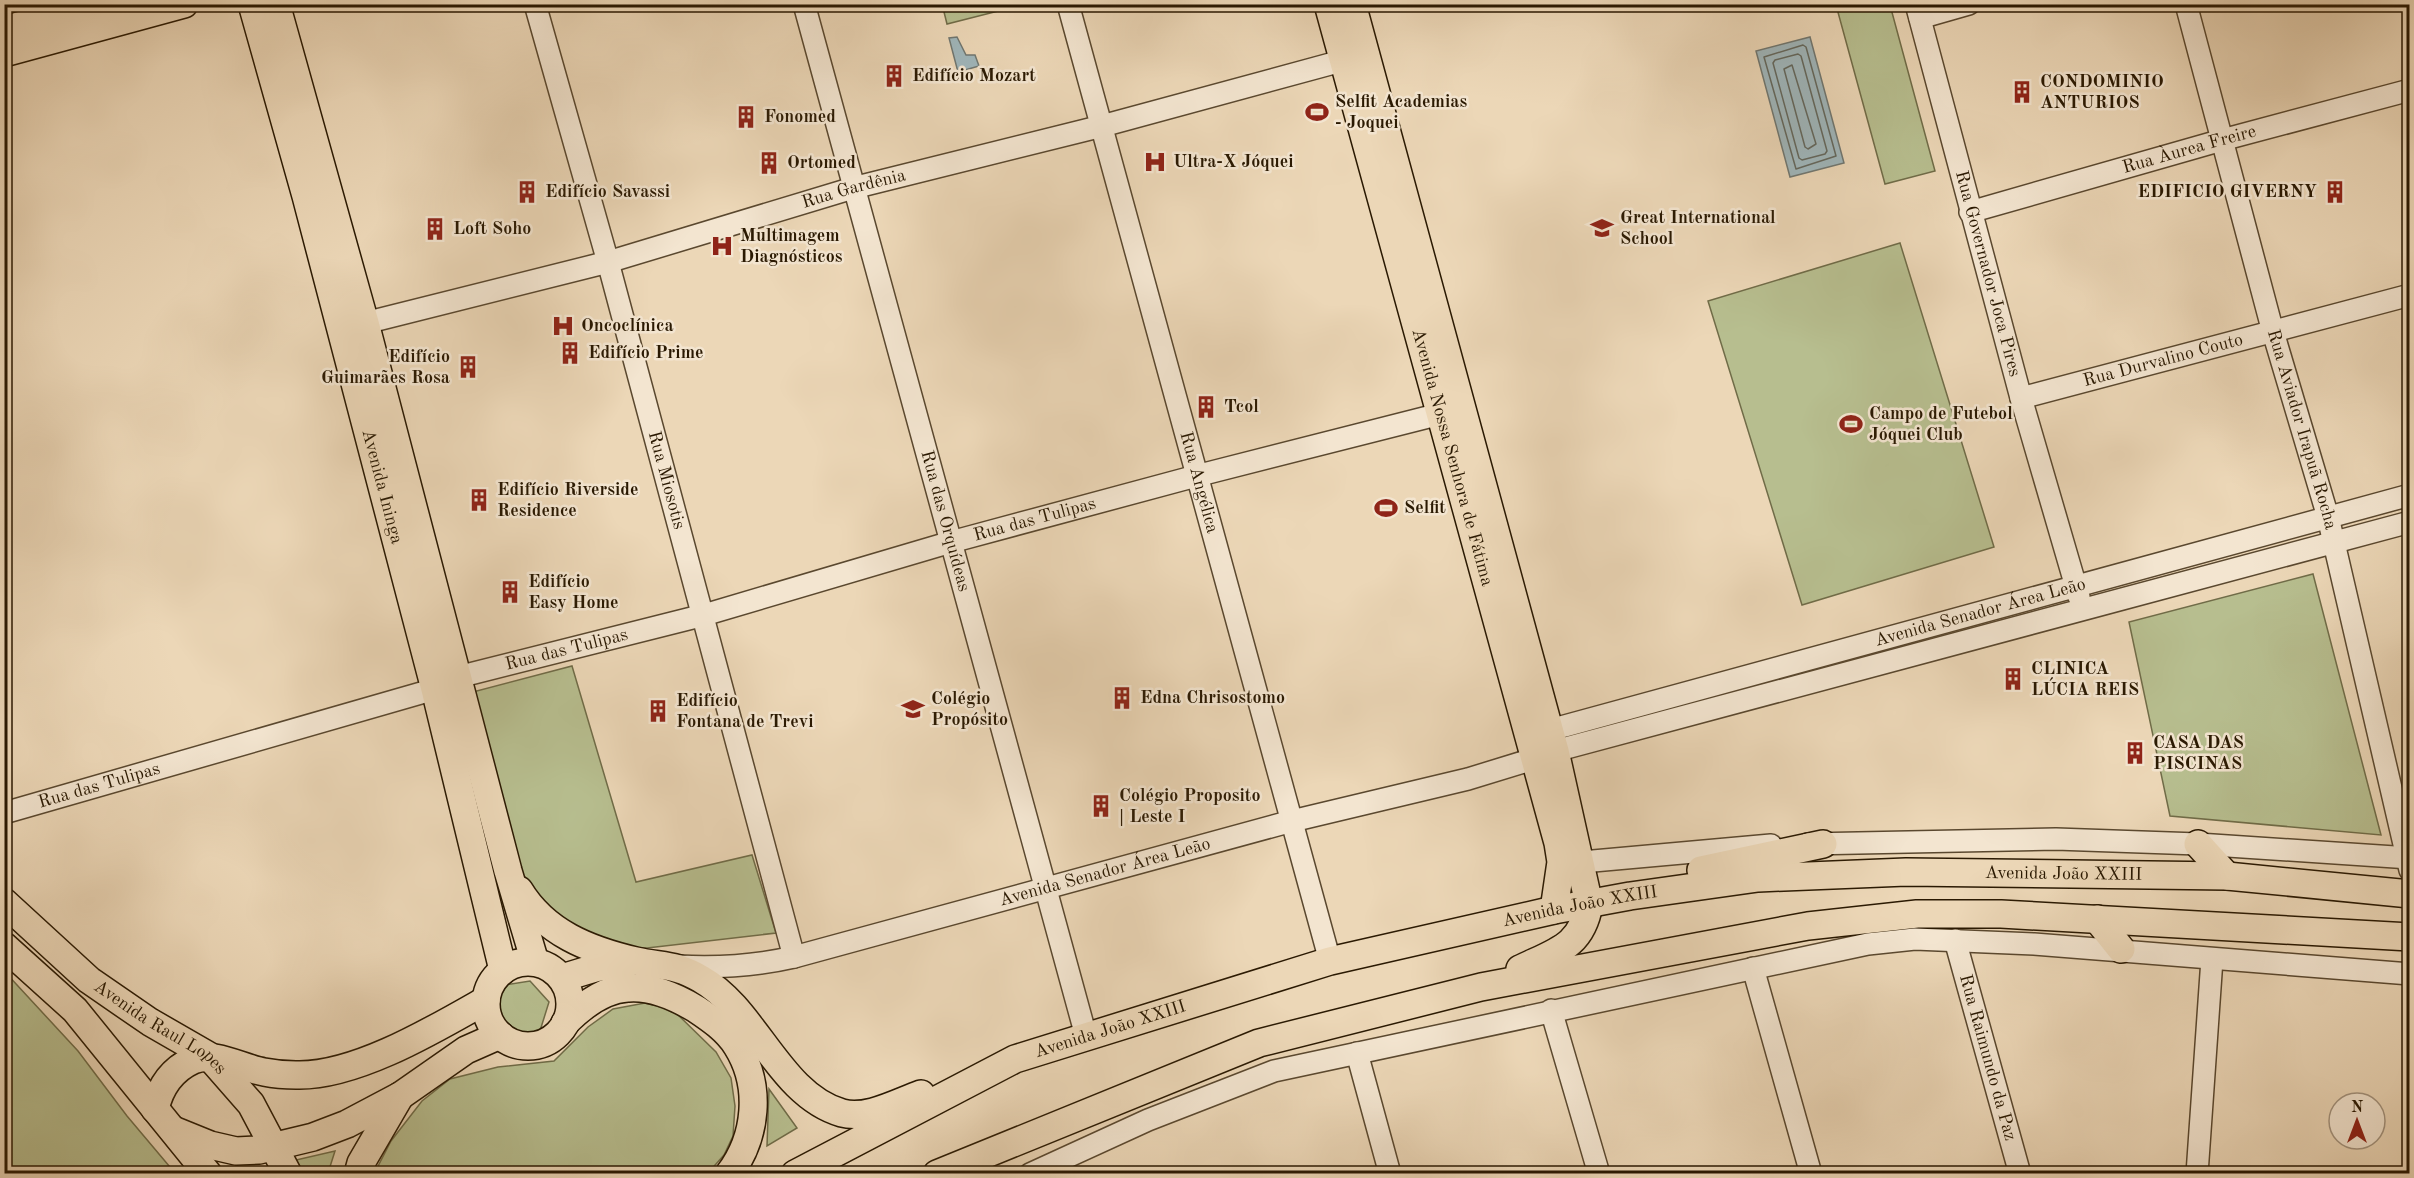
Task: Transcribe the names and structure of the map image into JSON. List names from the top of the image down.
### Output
{
  "streets": {
    "main road": [
      "Avenida Nossa Senhora de Fátima",
      "Avenida Ininga",
      "Avenida João XXIII",
      "Avenida Raul Lopes"
    ],
    "street": [
      "Rua Àurea Freire",
      "Rua Gardênia",
      "Rua Governador Joca Pires",
      "Rua Durvalino Couto",
      "Rua Aviador Irapuã Rocha",
      "Rua Miosotis",
      "Rua Angélica",
      "Rua das Tulipas",
      "Rua das Orquídeas",
      "Avenida Senador Área Leão",
      "Rua Raimundo da Paz"
    ]
  },
  "crossings": [
    ["Rua Àurea Freire", "Rua Governador Joca Pires"],
    ["Rua Àurea Freire", "Rua Aviador Irapuã Rocha"],
    ["Rua Gardênia", "Avenida Nossa Senhora de Fátima"],
    ["Rua Gardênia", "Rua Miosotis"],
    ["Rua Gardênia", "Rua Angélica"],
    ["Rua Gardênia", "Avenida Ininga"],
    ["Rua Gardênia", "Rua das Orquídeas"],
    ["Rua Governador Joca Pires", "Rua Durvalino Couto"],
    ["Rua Governador Joca Pires", "Avenida Senador Área Leão"],
    ["Rua Durvalino Couto", "Rua Aviador Irapuã Rocha"],
    ["Rua Aviador Irapuã Rocha", "Avenida Senador Área Leão"],
    ["Rua Aviador Irapuã Rocha", "Avenida João XXIII"],
    ["Avenida Nossa Senhora de Fátima", "Rua das Tulipas"],
    ["Avenida Nossa Senhora de Fátima", "Avenida Senador Área Leão"],
    ["Avenida Nossa Senhora de Fátima", "Avenida João XXIII"],
    ["Rua Miosotis", "Rua das Tulipas"],
    ["Rua Miosotis", "Avenida Senador Área Leão"],
    ["Rua Angélica", "Rua das Tulipas"],
    ["Rua Angélica", "Avenida Senador Área Leão"],
    ["Rua Angélica", "Avenida João XXIII"],
    ["Avenida Ininga", "Rua das Tulipas"],
    ["Rua das Tulipas", "Rua das Orquídeas"],
    ["Rua das Orquídeas", "Avenida Senador Área Leão"],
    ["Rua das Orquídeas", "Avenida João XXIII"]
  ],
  "places": {
    "building": [
      "Edifício Mozart",
      "CONDOMINIO ANTURIOS",
      "Fonomed",
      "Ortomed",
      "Edifício Savassi",
      "EDIFICIO GIVERNY",
      "Loft Soho",
      "Edifício Prime",
      "Edifício Guimarães Rosa",
      "Tcol",
      "Edifício Riverside Residence",
      "Edifício Easy Home",
      "CLINICA LÚCIA REIS",
      "Edna Chrisostomo",
      "Edifício Fontana de Trevi",
      "CASA DAS PISCINAS",
      "Colégio Proposito | Leste I"
    ],
    "sports": ["Selfit Academias - Joquei", "Campo de Futebol Jóquei Club", "Selfit"],
    "hospital": ["Ultra-X Jóquei", "Multimagem Diagnósticos", "Oncoclínica"],
    "school or university": ["Great International School", "Colégio Propósito"]
  },
  "north": "top"
}
